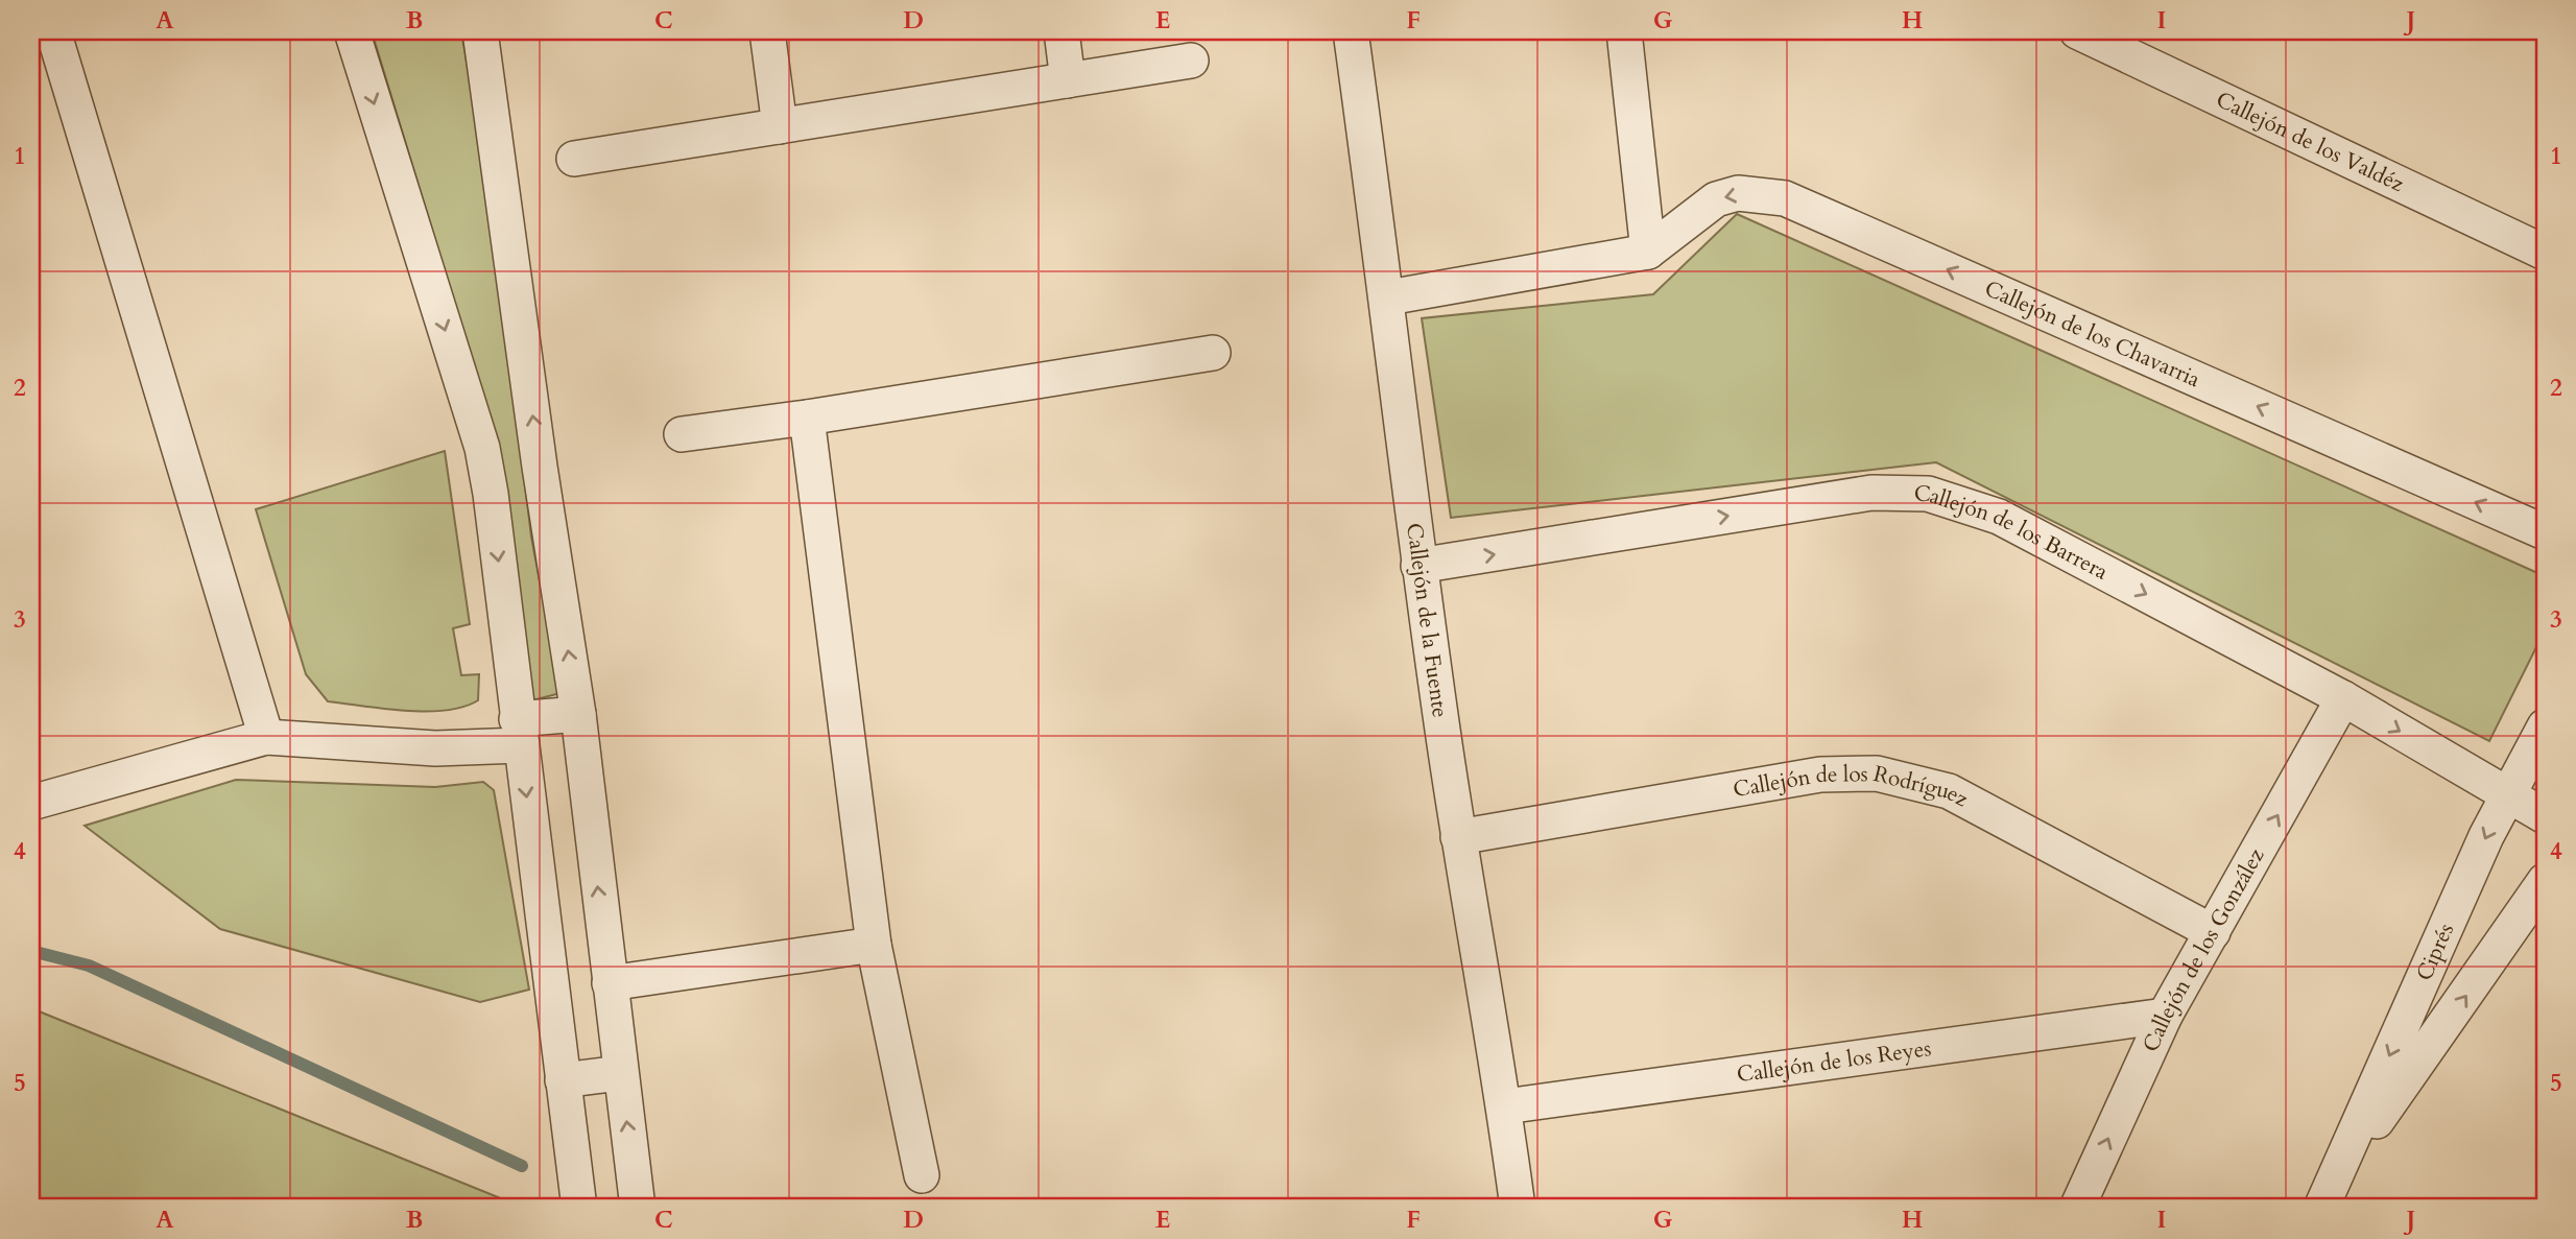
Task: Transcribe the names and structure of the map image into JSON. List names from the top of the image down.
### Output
{
  "streets": {
    "street": [
      "Callejón de los Valdéz",
      "Callejón de los Chavarria",
      "Callejón de los Barrera",
      "Callejón de la Fuente",
      "Callejón de los Rodríguez",
      "Callejón de los González",
      "Ciprés",
      "Callejón de los Reyes"
    ]
  },
  "crossings": [
    ["Callejón de los Chavarria", "Callejón de la Fuente"],
    ["Callejón de los Barrera", "Callejón de la Fuente"],
    ["Callejón de los Barrera", "Callejón de los González"],
    ["Callejón de los Barrera", "Ciprés"],
    ["Callejón de la Fuente", "Callejón de los Rodríguez"],
    ["Callejón de la Fuente", "Callejón de los Reyes"],
    ["Callejón de los Rodríguez", "Callejón de los González"],
    ["Callejón de los González", "Callejón de los Reyes"]
  ],
  "one_way": ["Callejón de los Chavarria", "Callejón de los Barrera", "Callejón de los González"],
  "grid": {
    "columns": [
      "A",
      "B",
      "C",
      "D",
      "E",
      "F",
      "G",
      "H",
      "I",
      "J"
    ],
    "rows": [
      "1",
      "2",
      "3",
      "4",
      "5"
    ]
  }
}
